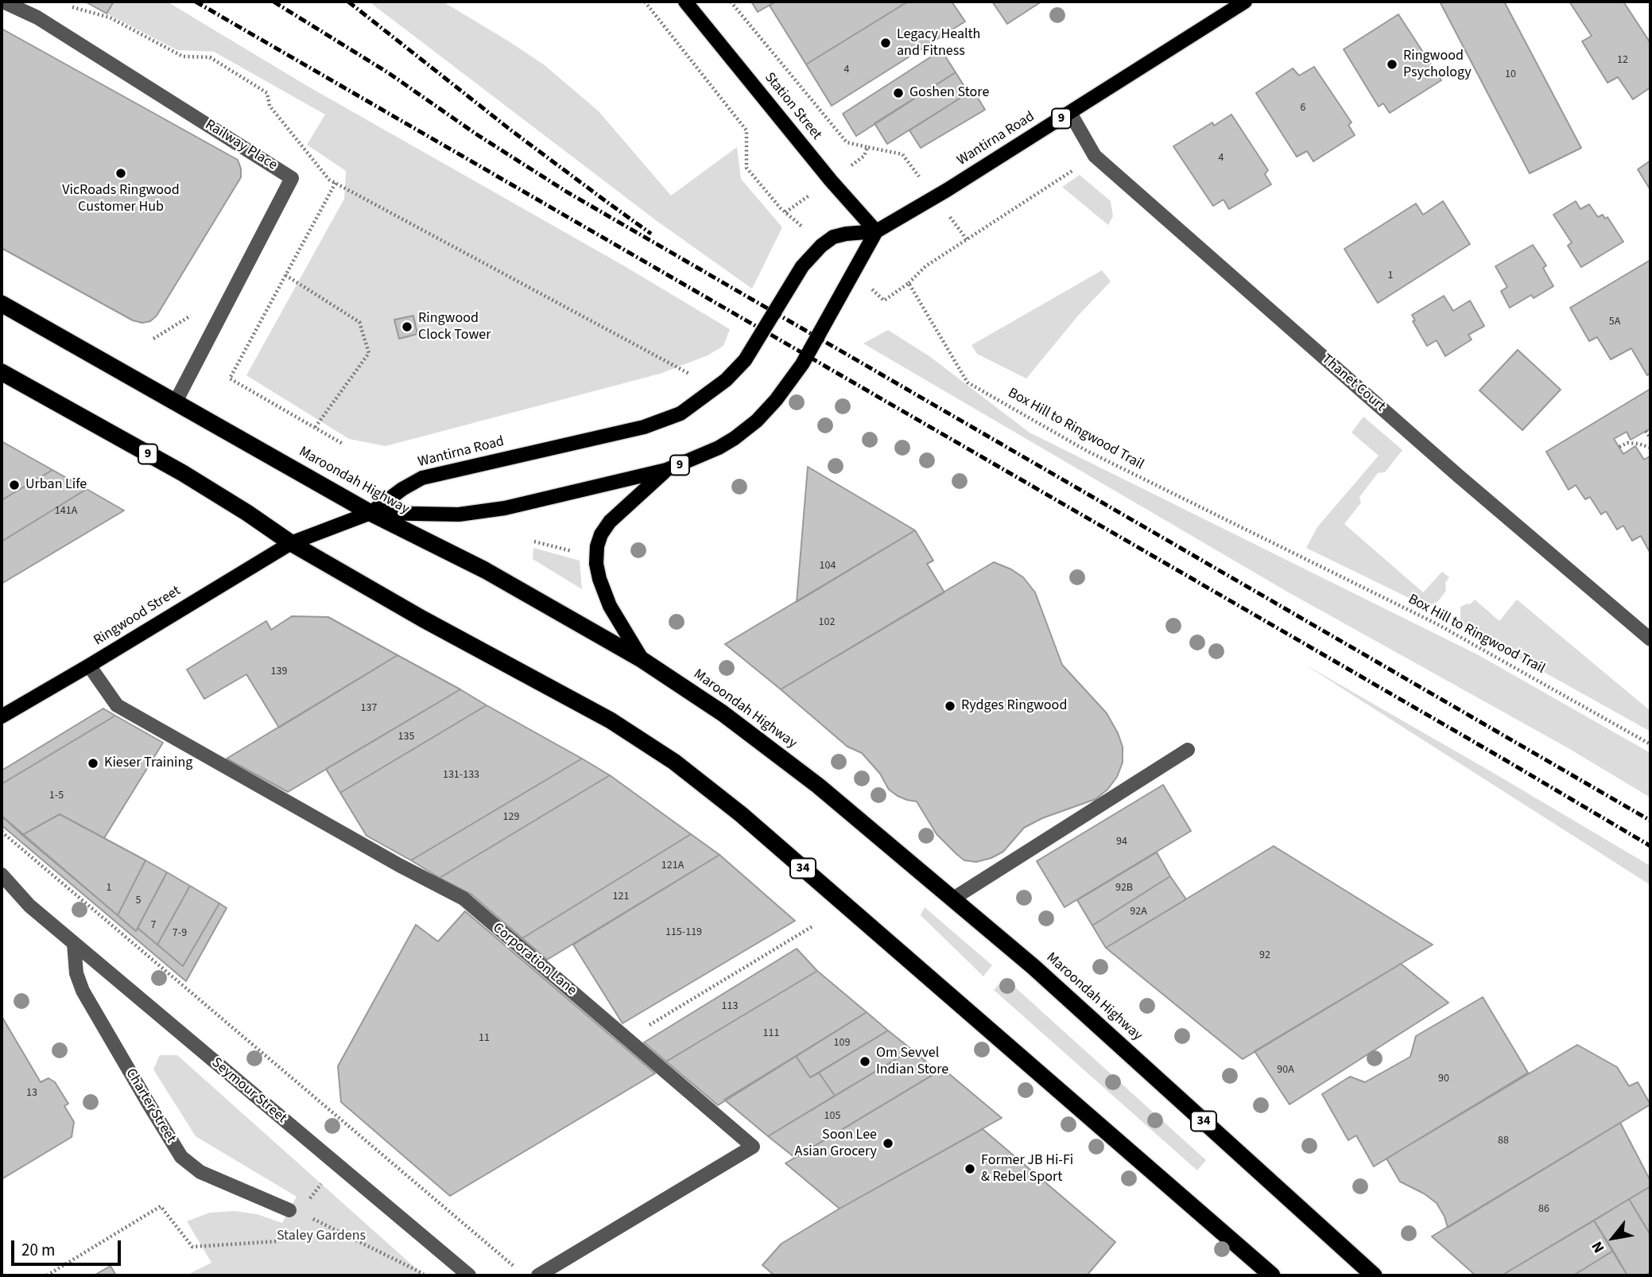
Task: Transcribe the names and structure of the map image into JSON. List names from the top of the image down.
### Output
{
  "streets": {
    "highway": ["9", "Maroondah Highway", "34"],
    "main road": ["Station Street", "Wantirna Road", "Ringwood Street"],
    "street": [
      "Railway Place",
      "Thanet Court",
      "Corporation Lane",
      "Seymour Street",
      "Charter Street"
    ],
    "path": ["Box Hill to Ringwood Trail"]
  },
  "crossings": [
    ["Station Street", "9"],
    ["Station Street", "Wantirna Road"],
    ["9", "Wantirna Road"],
    ["9", "Maroondah Highway"],
    ["9", "Ringwood Street"],
    ["9", "34"],
    ["Wantirna Road", "Thanet Court"],
    ["Wantirna Road", "Maroondah Highway"],
    ["Railway Place", "Maroondah Highway"],
    ["Ringwood Street", "34"],
    ["Ringwood Street", "Corporation Lane"],
    ["Seymour Street", "Charter Street"]
  ],
  "parks": ["Staley Gardens"],
  "places": [
    "Legacy Health and Fitness",
    "Ringwood Psychology",
    "Goshen Store",
    "VicRoads Ringwood Customer Hub",
    "Ringwood Clock Tower",
    "Urban Life",
    "Rydges Ringwood",
    "Kieser Training",
    "Om Sevvel Indian Store",
    "Soon Lee Asian Grocery",
    "Former JB Hi-Fi & Rebel Sport"
  ],
  "house_numbers": [
    "12",
    "4",
    "10",
    "6",
    "4",
    "1",
    "5A",
    "141A",
    "104",
    "102",
    "139",
    "137",
    "135",
    "131-133",
    "1-5",
    "129",
    "94",
    "121A",
    "1",
    "92B",
    "121",
    "5",
    "92A",
    "7",
    "115-119",
    "7-9",
    "92",
    "113",
    "111",
    "11",
    "109",
    "90A",
    "90",
    "13",
    "105",
    "88",
    "86"
  ],
  "scale_bar": "20 m",
  "north": "bottom left"
}
